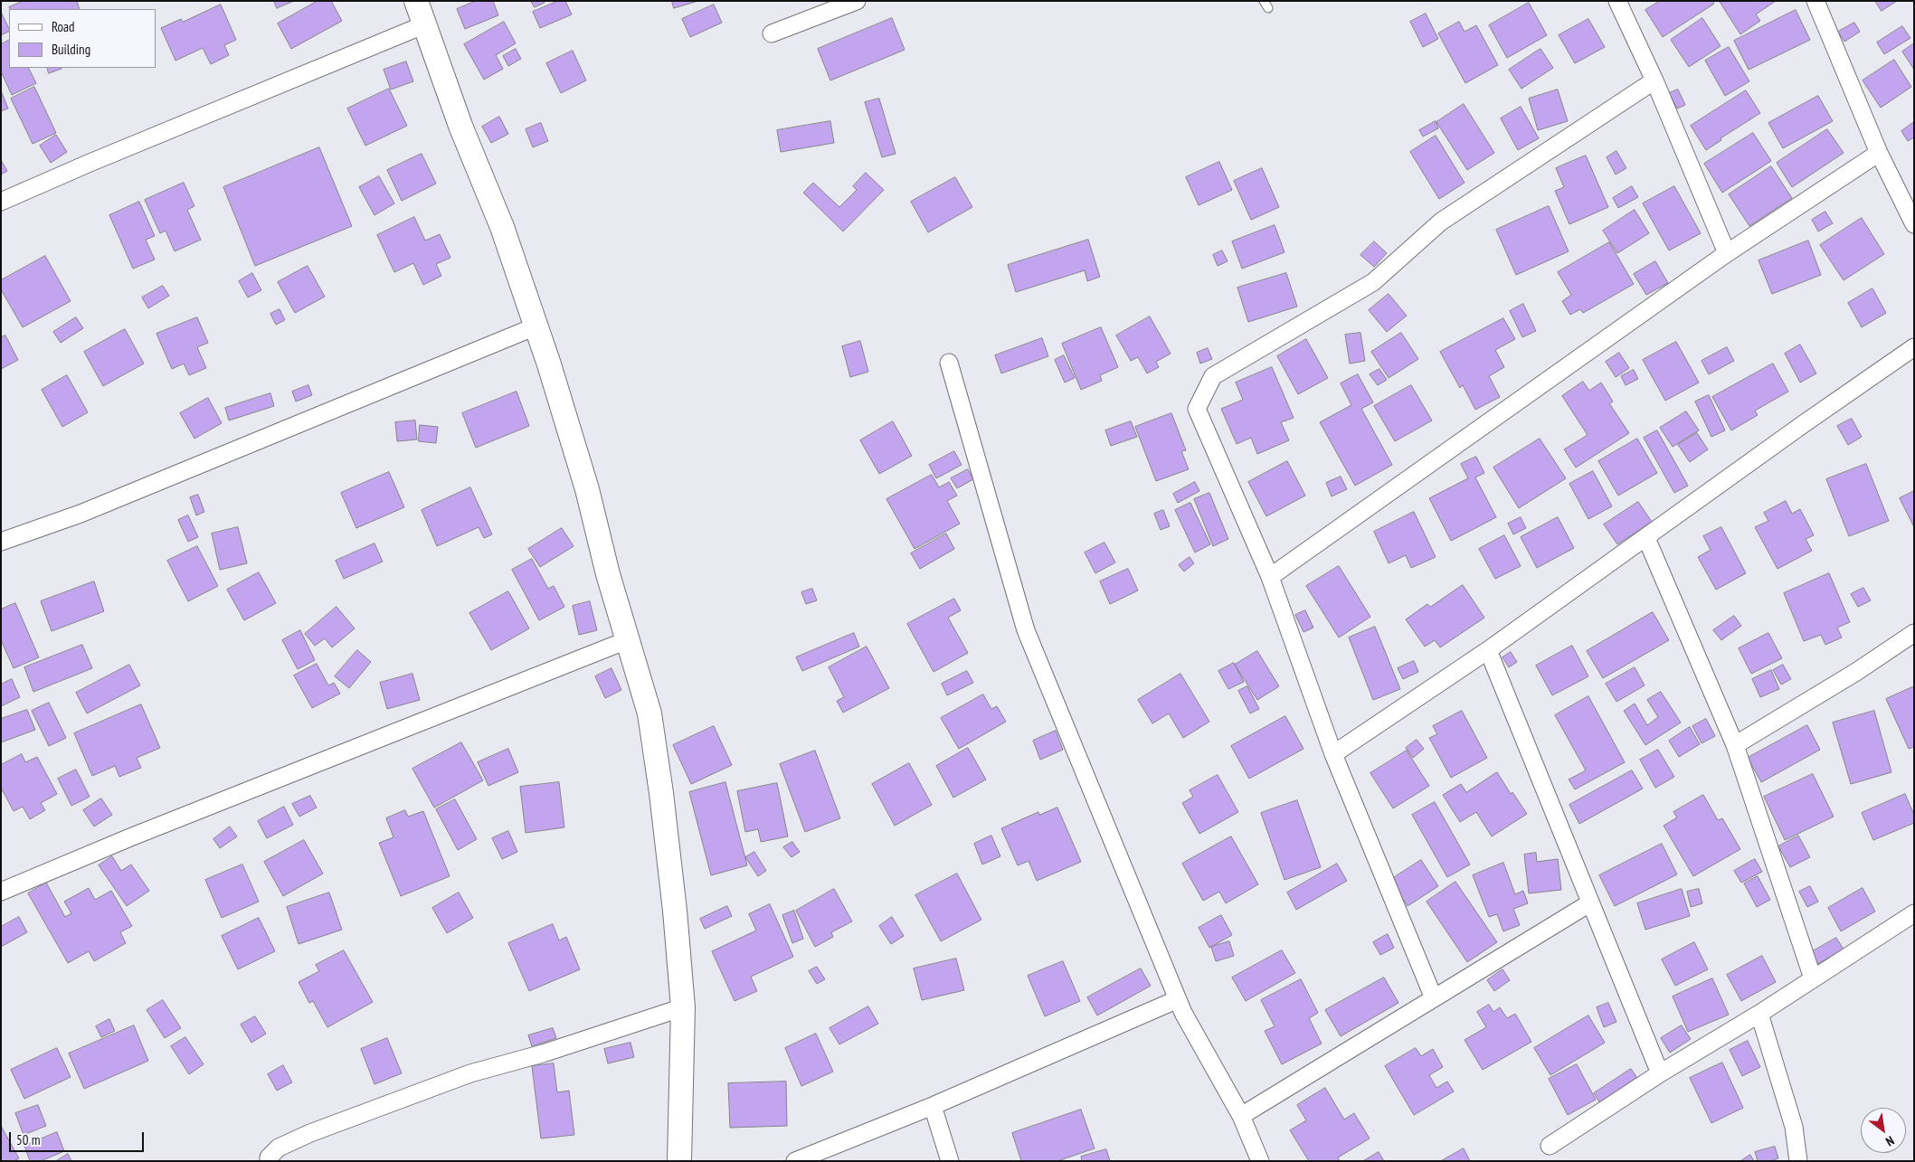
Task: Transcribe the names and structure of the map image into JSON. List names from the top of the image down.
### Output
{
  "legend": ["Road", "Building"],
  "scale_bar": "50 m",
  "north": "bottom right"
}
